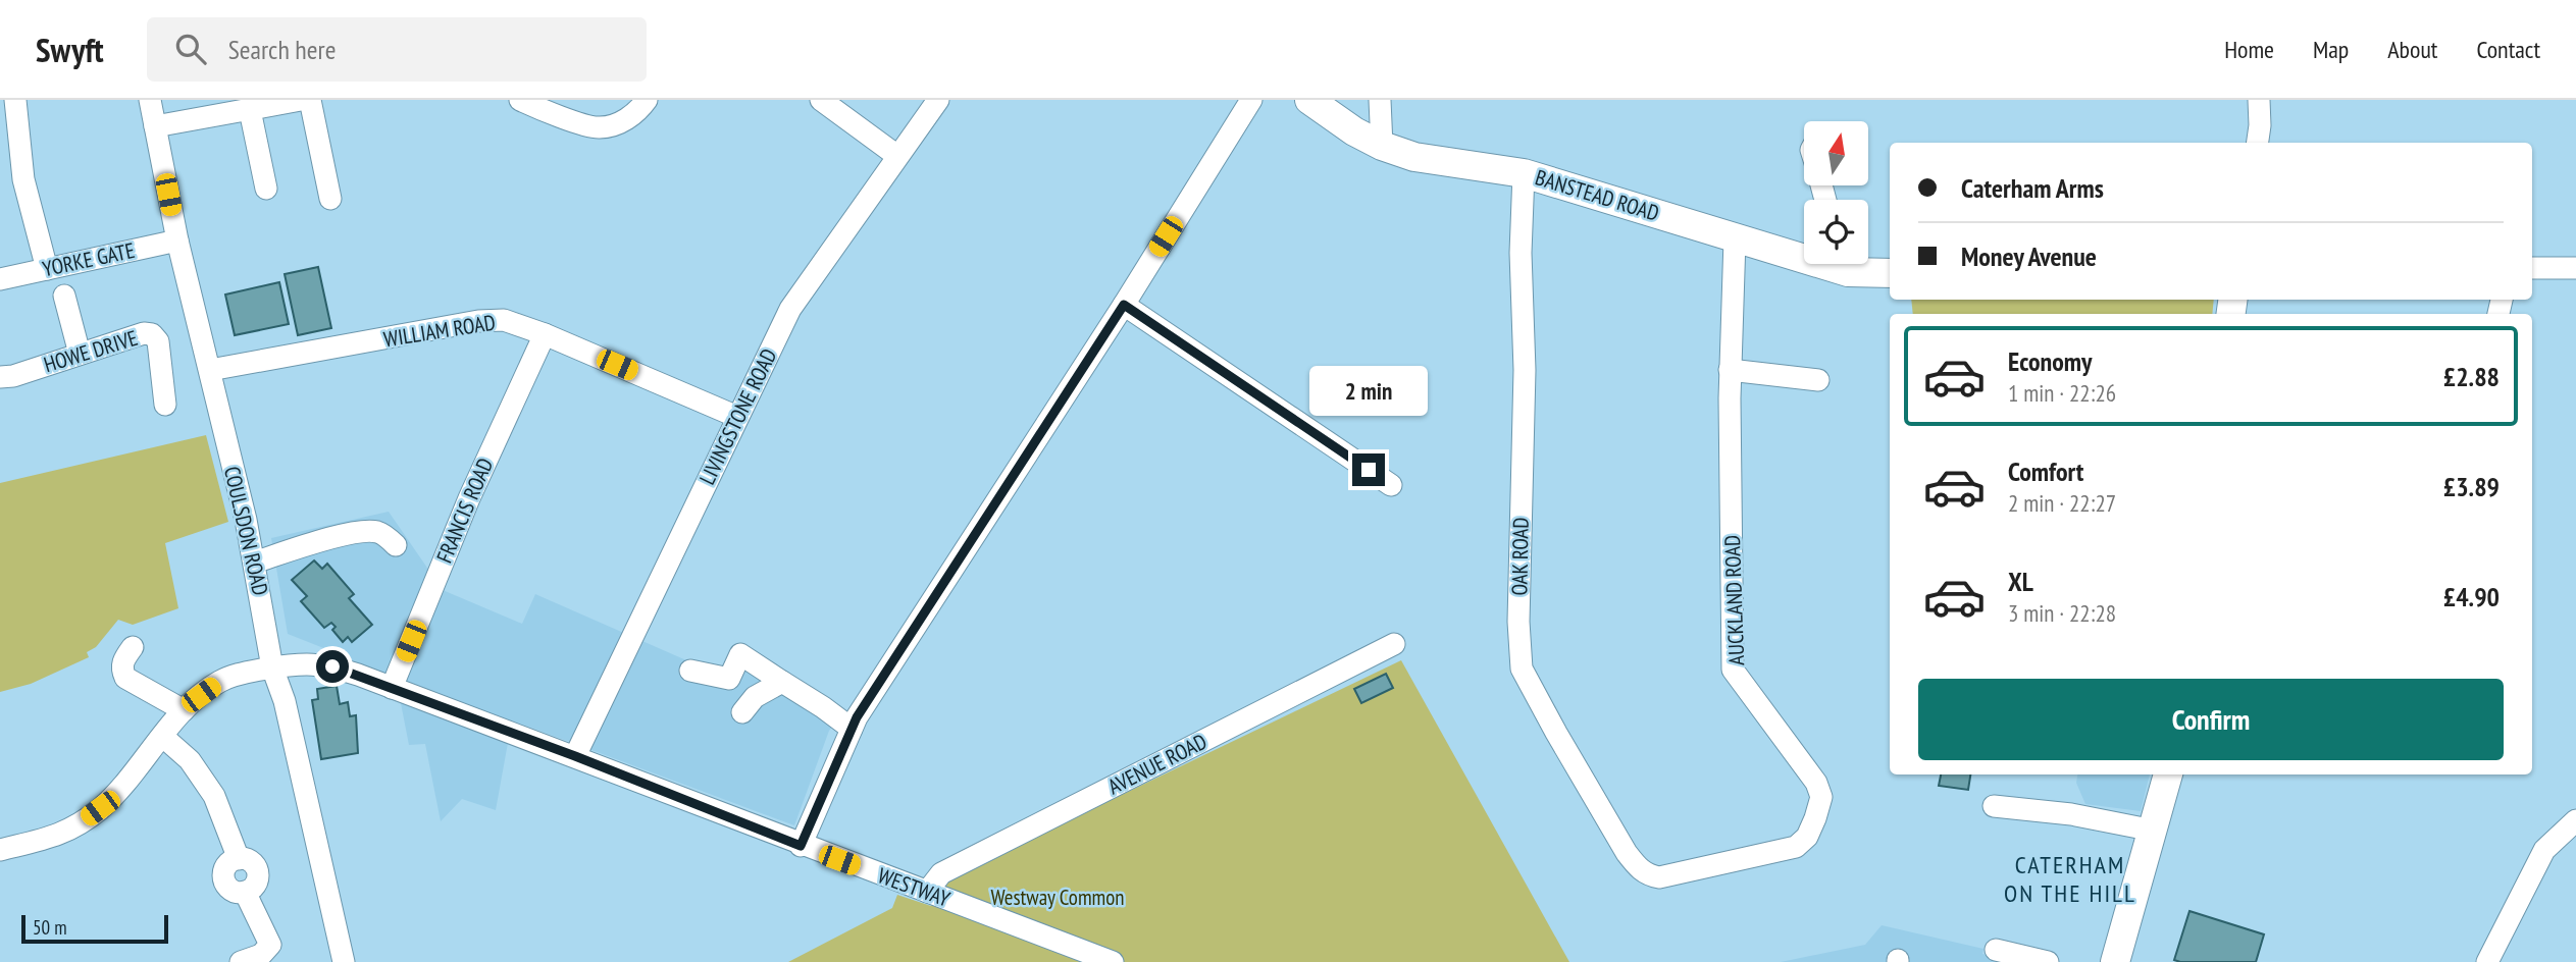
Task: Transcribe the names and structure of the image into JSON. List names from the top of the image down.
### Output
{
  "streets": {
    "main road": ["BANSTEAD ROAD"],
    "street": [
      "YORKE GATE",
      "WILLIAM ROAD",
      "HOWE DRIVE",
      "LIVINGSTONE ROAD",
      "FRANCIS ROAD",
      "COULSDON ROAD",
      "OAK ROAD",
      "AUCKLAND ROAD",
      "AVENUE ROAD",
      "WESTWAY"
    ]
  },
  "crossings": [
    ["BANSTEAD ROAD", "OAK ROAD"],
    ["BANSTEAD ROAD", "AUCKLAND ROAD"],
    ["YORKE GATE", "COULSDON ROAD"],
    ["WILLIAM ROAD", "LIVINGSTONE ROAD"],
    ["WILLIAM ROAD", "FRANCIS ROAD"],
    ["WILLIAM ROAD", "COULSDON ROAD"],
    ["LIVINGSTONE ROAD", "WESTWAY"],
    ["FRANCIS ROAD", "WESTWAY"],
    ["COULSDON ROAD", "WESTWAY"],
    ["OAK ROAD", "AUCKLAND ROAD"],
    ["AVENUE ROAD", "WESTWAY"]
  ],
  "districts": ["CATERHAM ON THE HILL"],
  "parks": ["Westway Common"],
  "scale_bar": "50 m",
  "north": "top",
  "page": {
    "header": "Swyft",
    "search": "Search here",
    "nav": [
      "Home",
      "Map",
      "About",
      "Contact"
    ],
    "banner": ["Caterham Arms", "Money Avenue"],
    "list": [
      {
        "name": "Economy",
        "note": "1 min · 22:26",
        "value": "£2.88"
      },
      {
        "name": "Comfort",
        "note": "2 min · 22:27",
        "value": "£3.89"
      },
      {
        "name": "XL",
        "note": "3 min · 22:28",
        "value": "£4.90"
      }
    ],
    "bubble": "2 min",
    "buttons": "Confirm",
    "scale": "50 m"
  }
}
